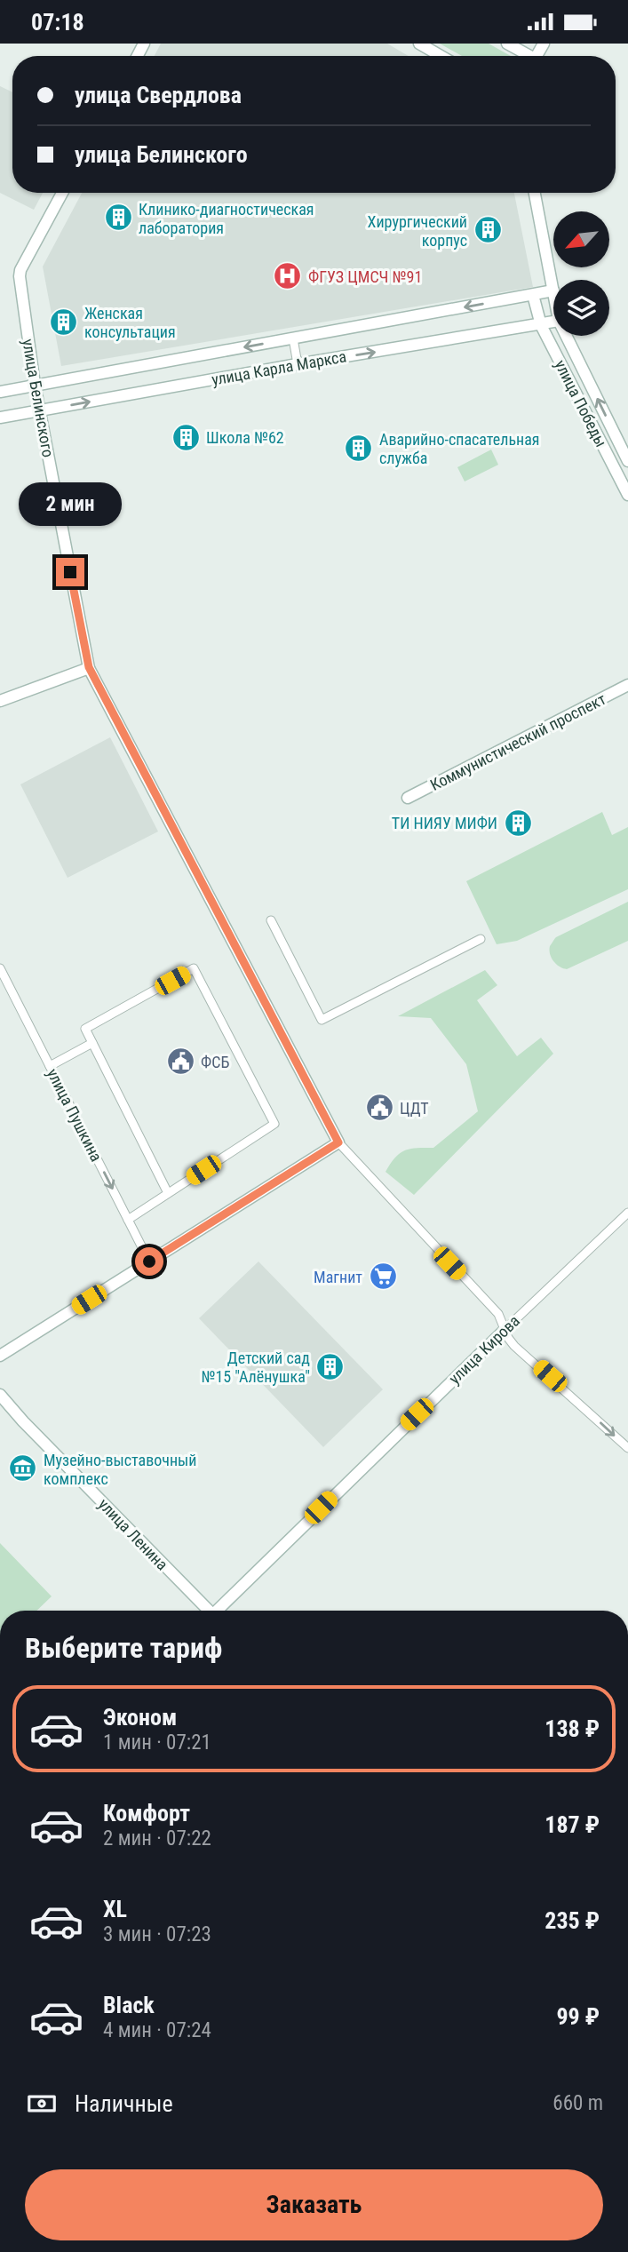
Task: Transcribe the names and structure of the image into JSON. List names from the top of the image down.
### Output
{
  "streets": {
    "street": [
      "улица Карла Маркса",
      "улица Белинского",
      "улица Победы",
      "Коммунистический проспект",
      "улица Пушкина",
      "улица Кирова",
      "улица Ленина"
    ]
  },
  "crossings": [
    ["улица Карла Маркса", "улица Белинского"],
    ["улица Карла Маркса", "улица Победы"],
    ["улица Белинского", "улица Кирова"]
  ],
  "places": {
    "building": [
      "Клинико-диагностическая лаборатория",
      "Хирургический корпус",
      "Женская консультация",
      "Школа №62",
      "Аварийно-спасательная служба",
      "ТИ НИЯУ МИФИ",
      "Детский сад №15 \"Алёнушка\""
    ],
    "hospital": ["ФГУЗ ЦМСЧ №91"],
    "public building": ["ФСБ", "ЦДТ"],
    "supermarket": ["Магнит"],
    "museum": ["Музейно-выставочный комплекс"]
  },
  "north": "bottom left",
  "page": {
    "status": "07:18",
    "banner": ["улица Свердлова", "улица Белинского"],
    "bubble": "2 мин",
    "heading": "Выберите тариф",
    "list": [
      {
        "name": "Эконом",
        "note": "1 мин · 07:21",
        "value": "138 ₽"
      },
      {
        "name": "Комфорт",
        "note": "2 мин · 07:22",
        "value": "187 ₽"
      },
      {
        "name": "XL",
        "note": "3 мин · 07:23",
        "value": "235 ₽"
      },
      {
        "name": "Black",
        "note": "4 мин · 07:24",
        "value": "99 ₽"
      }
    ],
    "pay": ["Наличные", "660 m"],
    "buttons": "Заказать"
  }
}
